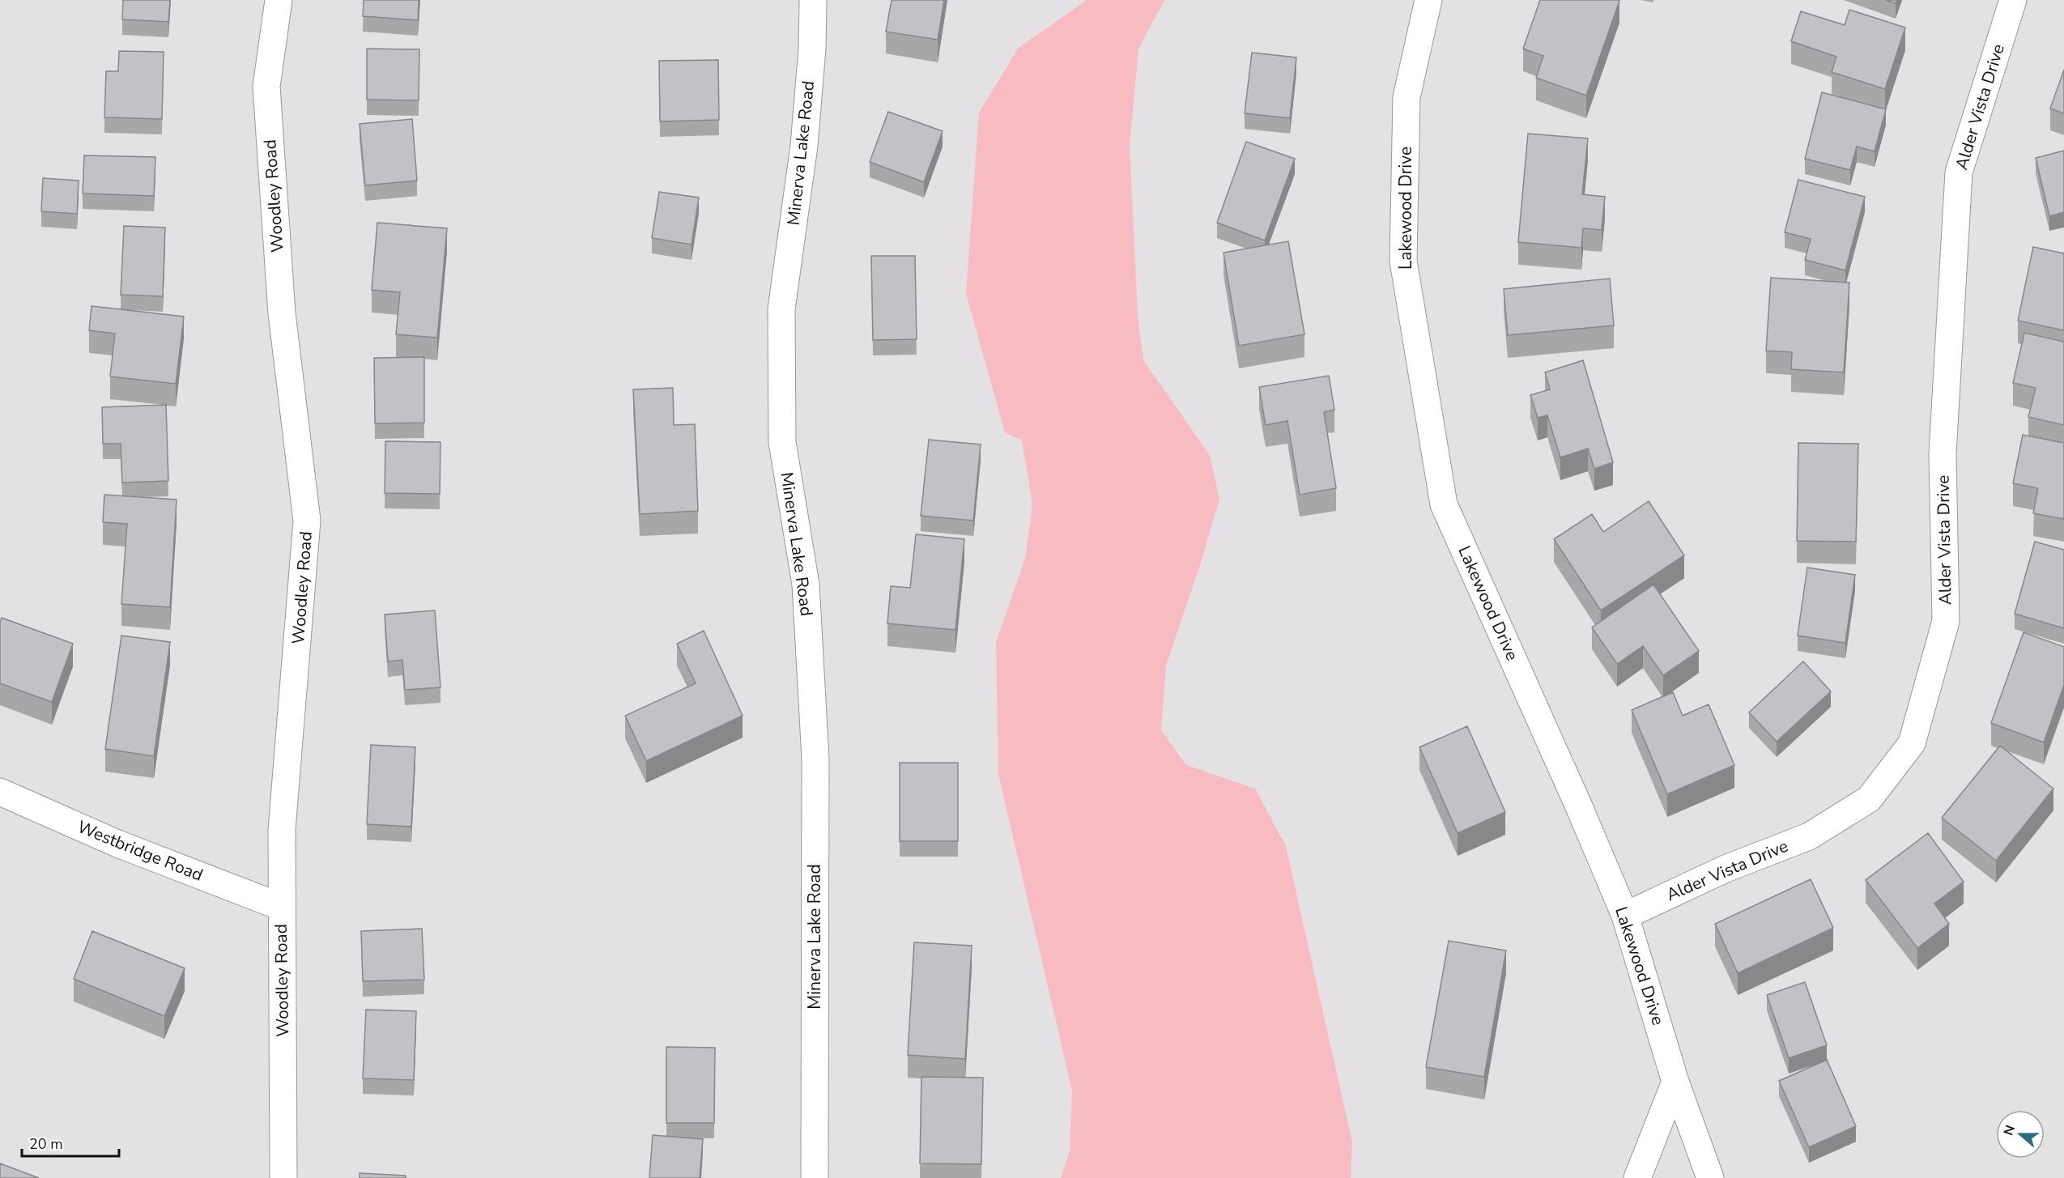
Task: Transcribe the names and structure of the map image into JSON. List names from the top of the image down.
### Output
{
  "streets": {
    "street": [
      "Alder Vista Drive",
      "Minerva Lake Road",
      "Woodley Road",
      "Lakewood Drive",
      "Westbridge Road"
    ]
  },
  "crossings": [
    ["Alder Vista Drive", "Lakewood Drive"],
    ["Woodley Road", "Westbridge Road"]
  ],
  "scale_bar": "20 m",
  "north": "left"
}
